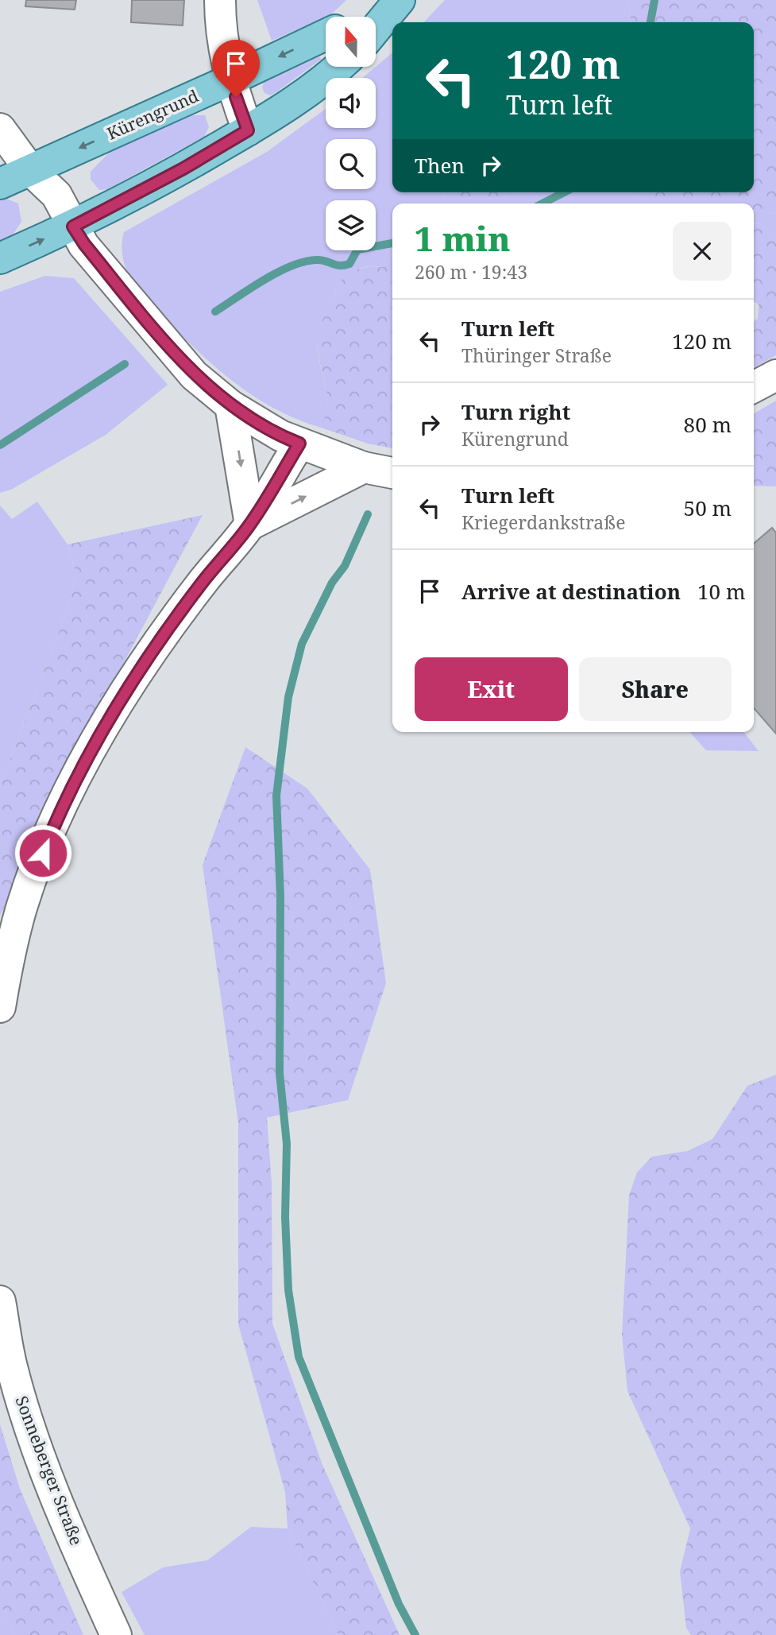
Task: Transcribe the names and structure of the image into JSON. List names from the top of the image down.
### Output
{
  "streets": {
    "main road": ["Kürengrund"],
    "street": ["Sonneberger Straße"]
  },
  "north": "top",
  "page": {
    "turn": ["120 m", "Turn left"],
    "then": "Then",
    "heading": ["1 min", "260 m · 19:43"],
    "list": [
      {
        "name": "Turn left",
        "note": "Thüringer Straße",
        "value": "120 m"
      },
      {
        "name": "Turn right",
        "note": "Kürengrund",
        "value": "80 m"
      },
      {
        "name": "Turn left",
        "note": "Kriegerdankstraße",
        "value": "50 m"
      },
      {
        "name": "Arrive at destination",
        "value": "10 m"
      }
    ],
    "buttons": ["Exit", "Share"]
  }
}
